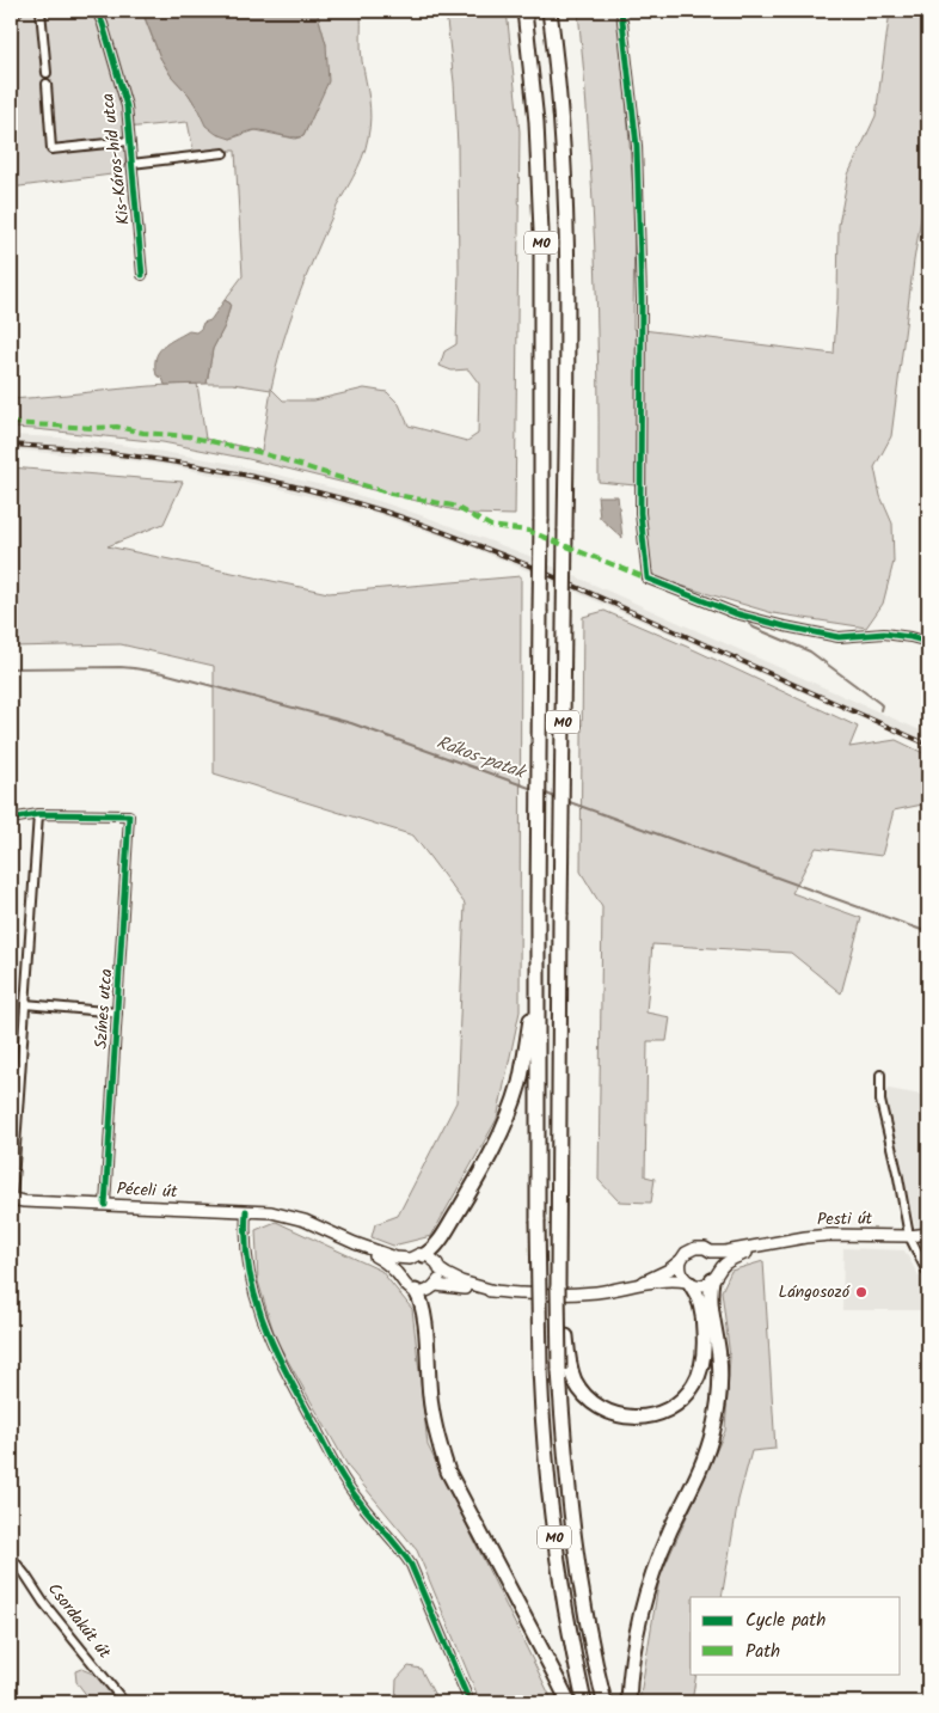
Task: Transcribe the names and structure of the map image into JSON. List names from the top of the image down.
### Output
{
  "streets": {
    "highway": ["M0"],
    "main road": ["Péceli út", "Pesti út"],
    "street": ["Kis-Káros-híd utca", "Színes utca", "Csordakút út"]
  },
  "crossings": [
    ["Színes utca", "Péceli út"]
  ],
  "water": ["Rákos-patak"],
  "places": ["Lángosozó"],
  "legend": ["Cycle path", "Path"]
}
